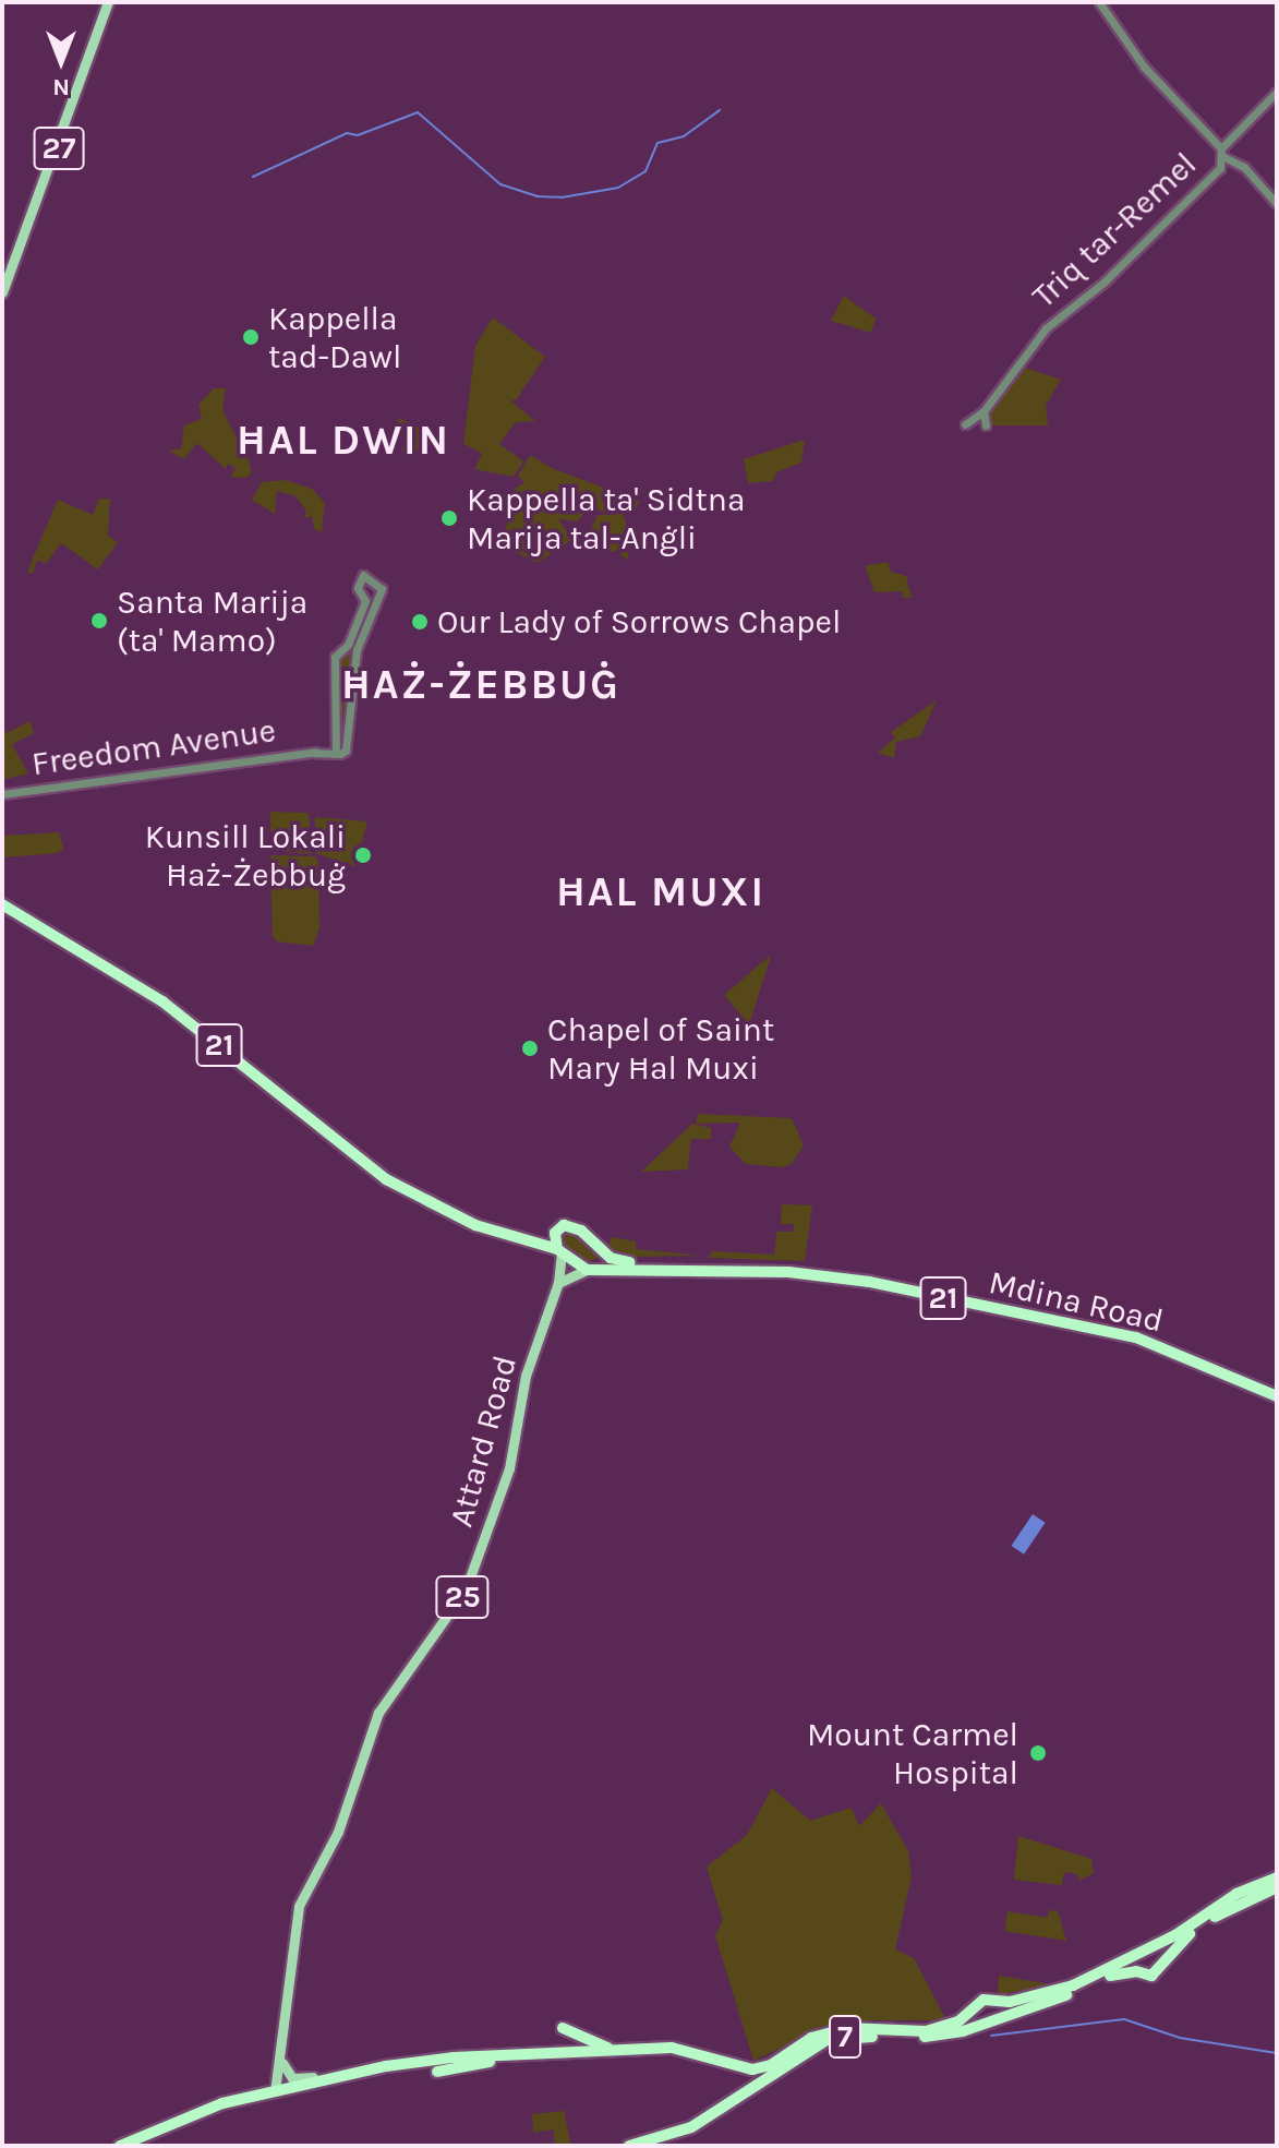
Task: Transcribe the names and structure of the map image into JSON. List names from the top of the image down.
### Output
{
  "streets": {
    "highway": ["21", "Mdina Road", "7"],
    "main road": ["27", "Attard Road", "25"],
    "street": ["Triq tar-Remel", "Freedom Avenue"]
  },
  "crossings": [
    ["Mdina Road", "Attard Road"],
    ["Attard Road", "25"],
    ["25", "7"]
  ],
  "districts": ["ĦAL DWIN", "ĦAŻ-ŻEBBUĠ", "ĦAL MUXI"],
  "places": [
    "Kappella tad-Dawl",
    "Kappella ta' Sidtna Marija tal-Anġli",
    "Santa Marija (ta' Mamo)",
    "Our Lady of Sorrows Chapel",
    "Kunsill Lokali Ħaż-Żebbuġ",
    "Chapel of Saint Mary Ħal Muxi",
    "Mount Carmel Hospital"
  ],
  "north": "bottom"
}
